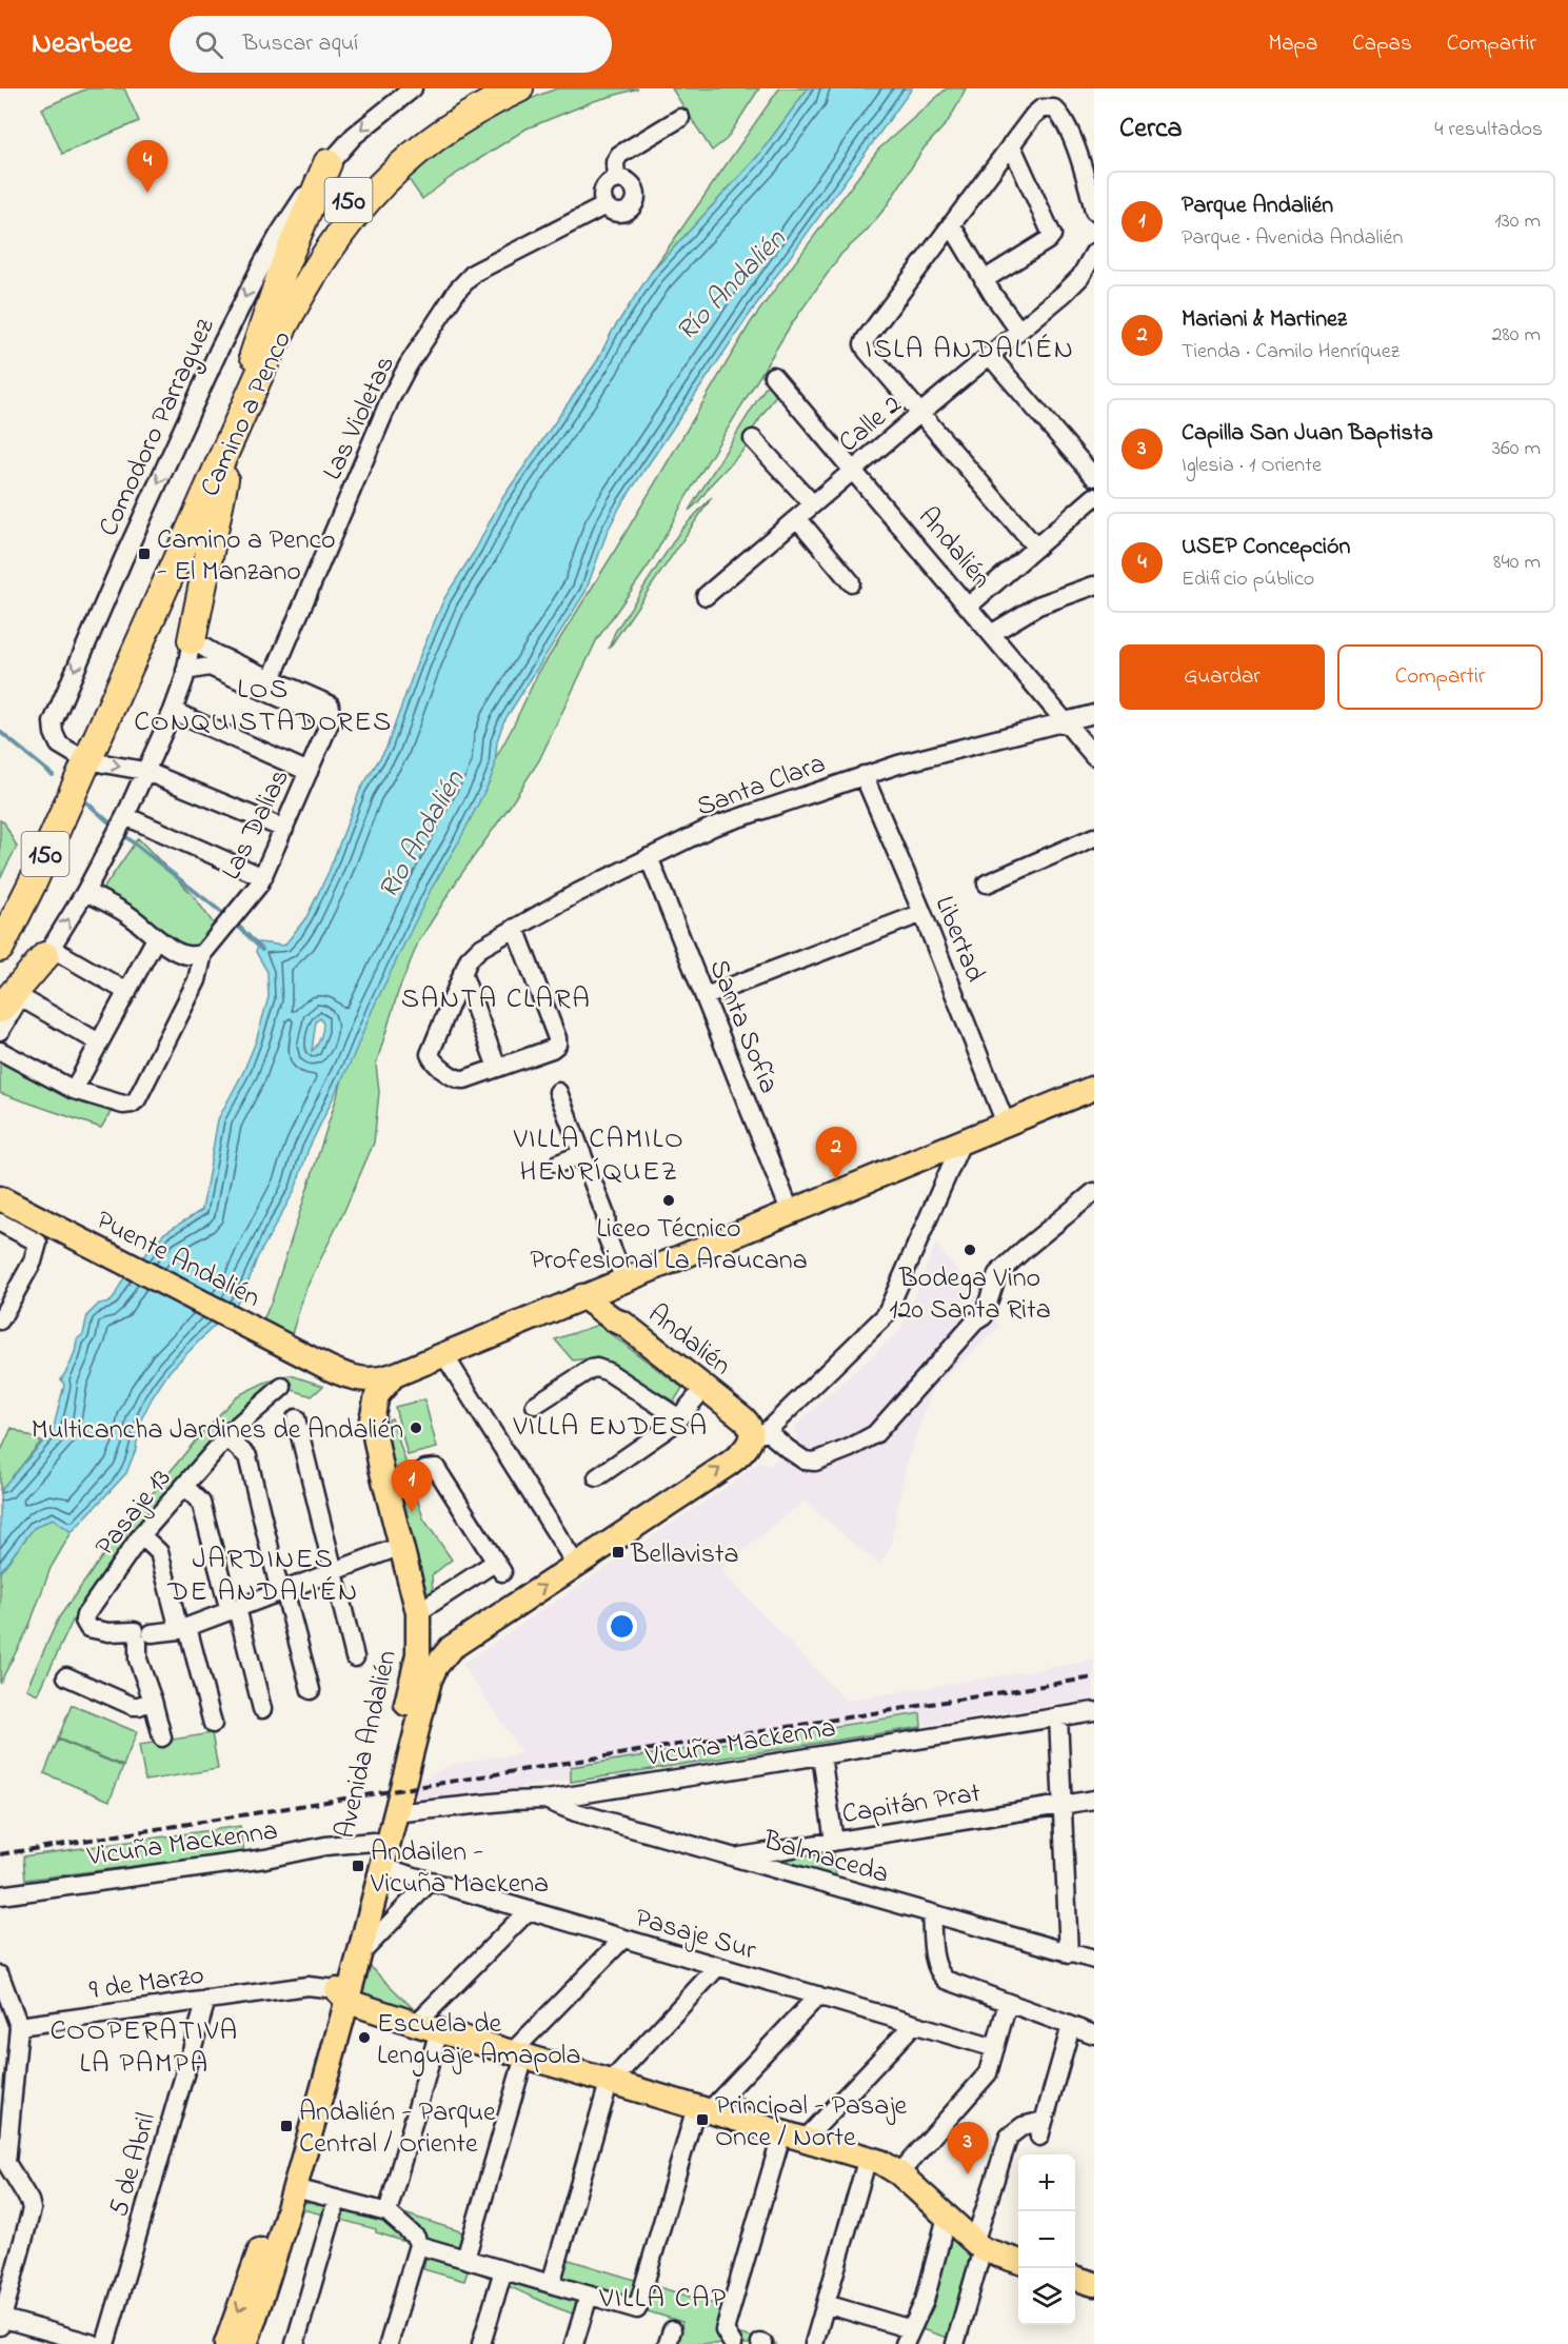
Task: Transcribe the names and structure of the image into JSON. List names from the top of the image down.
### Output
{
  "streets": {
    "highway": ["150", "Camino a Penco"],
    "main road": ["Andalién", "Puente Andalién", "Avenida Andalién"],
    "street": [
      "Las Violetas",
      "Calle 2",
      "Comodoro Parraguez",
      "Santa Clara",
      "Las Dalias",
      "Libertad",
      "Santa Sofía",
      "Pasaje 13",
      "Vicuña Mackenna",
      "Capitán Prat",
      "Balmaceda",
      "Pasaje Sur",
      "9 de Marzo",
      "5 de Abril"
    ]
  },
  "crossings": [
    ["Camino a Penco", "Comodoro Parraguez"],
    ["Las Violetas", "Las Dalias"],
    ["Calle 2", "Andalién"],
    ["Andalién", "Santa Clara"],
    ["Santa Clara", "Libertad"],
    ["Santa Clara", "Santa Sofía"],
    ["Puente Andalién", "Avenida Andalién"],
    ["Vicuña Mackenna", "Avenida Andalién"],
    ["Vicuña Mackenna", "Balmaceda"],
    ["Avenida Andalién", "Pasaje Sur"],
    ["Avenida Andalién", "9 de Marzo"],
    ["Capitán Prat", "Balmaceda"],
    ["9 de Marzo", "5 de Abril"]
  ],
  "one_way": ["Comodoro Parraguez"],
  "districts": [
    "ISLA ANDALIÉN",
    "LOS CONQUISTADORES",
    "SANTA CLARA",
    "VILLA CAMILO HENRÍQUEZ",
    "VILLA ENDESA",
    "JARDINES DE ANDALIÉN",
    "COOPERATIVA LA PAMPA",
    "VILLA CAP"
  ],
  "water": ["Río Andalién"],
  "places": {
    "transit": [
      "Camino a Penco - El Manzano",
      "Bellavista",
      "Andailen - Vicuña Mackena",
      "Principal - Pasaje Once / Norte",
      "Andalién - Parque Central / Oriente"
    ],
    "other": [
      "Liceo Técnico Profesional La Araucana",
      "Bodega Vino 120 Santa Rita",
      "Multicancha Jardines de Andalién",
      "Escuela de Lenguaje Amapola"
    ]
  },
  "page": {
    "header": "Nearbee",
    "search": "Buscar aquí",
    "nav": ["Mapa", "Capas", "Compartir"],
    "heading": ["Cerca", "4 resultados"],
    "pins": [
      "4",
      "2",
      "1",
      "3"
    ],
    "list": [
      {
        "mark": "1",
        "name": "Parque Andalién",
        "note": "Parque · Avenida Andalién",
        "value": "130 m"
      },
      {
        "mark": "2",
        "name": "Mariani & Martinez",
        "note": "Tienda · Camilo Henríquez",
        "value": "280 m"
      },
      {
        "mark": "3",
        "name": "Capilla San Juan Baptista",
        "note": "Iglesia · 1 Oriente",
        "value": "360 m"
      },
      {
        "mark": "4",
        "name": "USEP Concepción",
        "note": "Edificio público",
        "value": "840 m"
      }
    ],
    "buttons": ["Guardar", "Compartir"],
    "map_buttons": ["+", "−"]
  }
}
